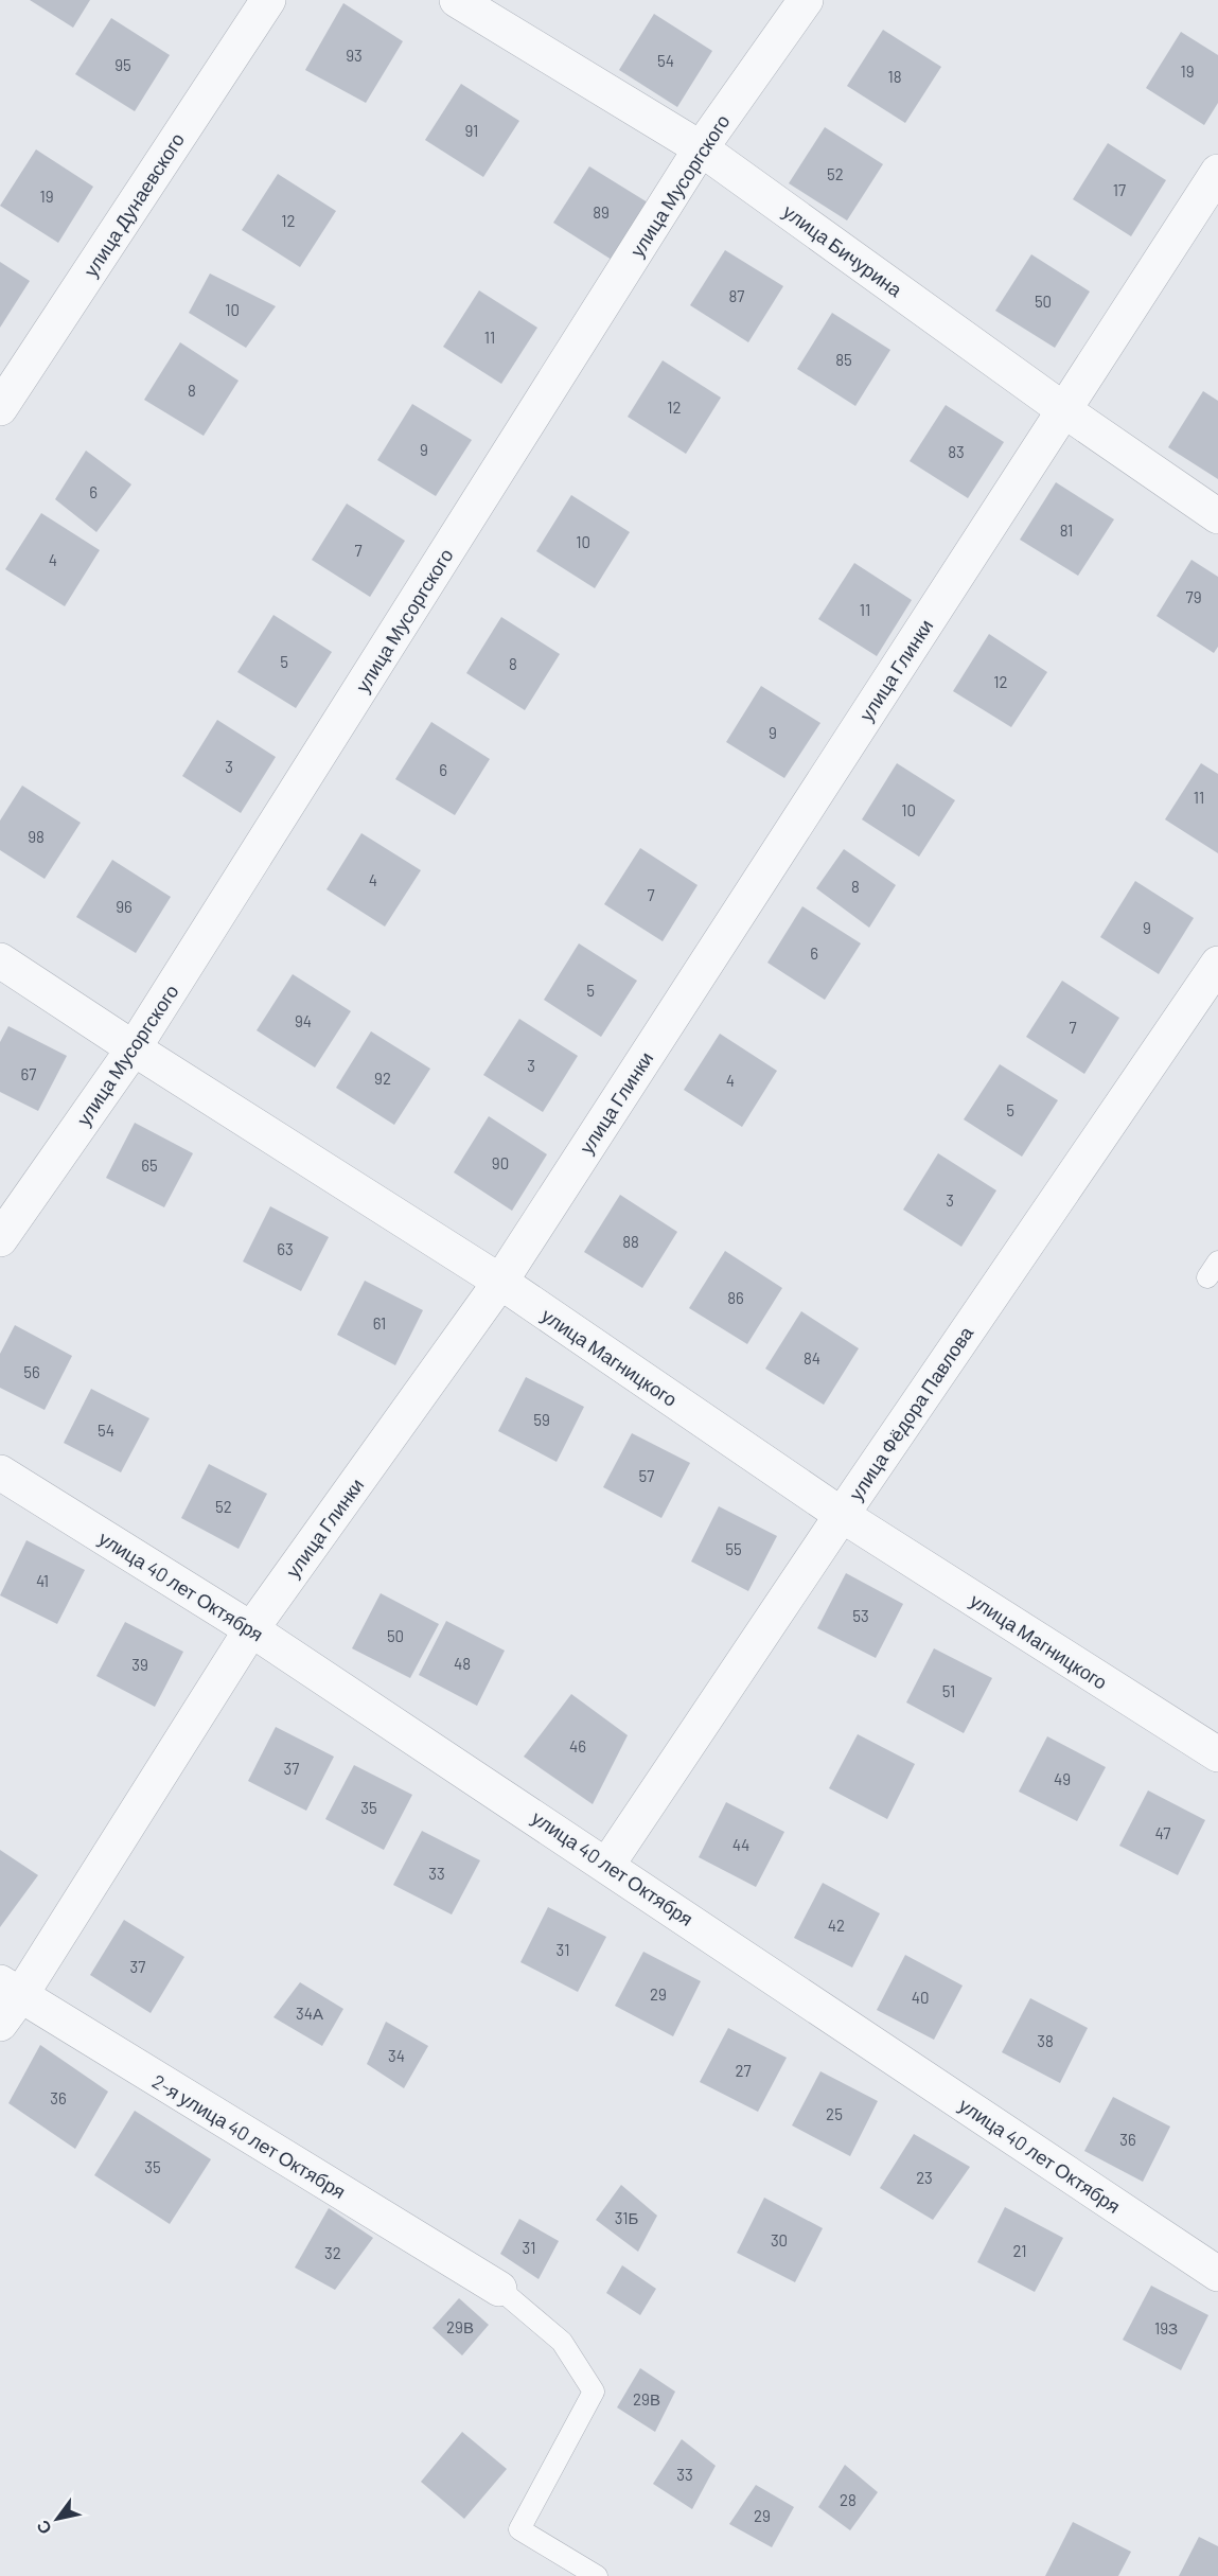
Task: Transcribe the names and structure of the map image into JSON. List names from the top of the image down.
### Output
{
  "streets": {
    "street": [
      "улица Мусоргского",
      "улица Дунаевского",
      "улица Бичурина",
      "улица Глинки",
      "улица Магницкого",
      "улица Фёдора Павлова",
      "улица 40 лет Октября",
      "2-я улица 40 лет Октября"
    ]
  },
  "crossings": [
    ["улица Мусоргского", "улица Бичурина"],
    ["улица Мусоргского", "улица Магницкого"],
    ["улица Бичурина", "улица Глинки"],
    ["улица Глинки", "улица Магницкого"],
    ["улица Глинки", "улица 40 лет Октября"],
    ["улица Глинки", "2-я улица 40 лет Октября"],
    ["улица Магницкого", "улица Фёдора Павлова"],
    ["улица Фёдора Павлова", "улица 40 лет Октября"]
  ],
  "house_numbers": [
    "93",
    "54",
    "95",
    "19",
    "18",
    "91",
    "52",
    "17",
    "19",
    "89",
    "12",
    "87",
    "50",
    "10",
    "11",
    "85",
    "8",
    "12",
    "9",
    "83",
    "6",
    "81",
    "10",
    "7",
    "4",
    "79",
    "11",
    "5",
    "8",
    "12",
    "9",
    "3",
    "6",
    "11",
    "10",
    "98",
    "4",
    "8",
    "7",
    "96",
    "9",
    "6",
    "5",
    "94",
    "7",
    "3",
    "67",
    "92",
    "4",
    "5",
    "90",
    "65",
    "3",
    "88",
    "63",
    "86",
    "61",
    "84",
    "56",
    "59",
    "54",
    "57",
    "52",
    "55",
    "41",
    "53",
    "50",
    "48",
    "39",
    "51",
    "46",
    "37",
    "49",
    "35",
    "47",
    "44",
    "33",
    "42",
    "31",
    "37",
    "29",
    "40",
    "34А",
    "38",
    "34",
    "27",
    "36",
    "25",
    "36",
    "35",
    "23",
    "31Б",
    "30",
    "31",
    "21",
    "32",
    "29В",
    "19З",
    "29В",
    "33",
    "28",
    "29"
  ],
  "north": "bottom left"
}
